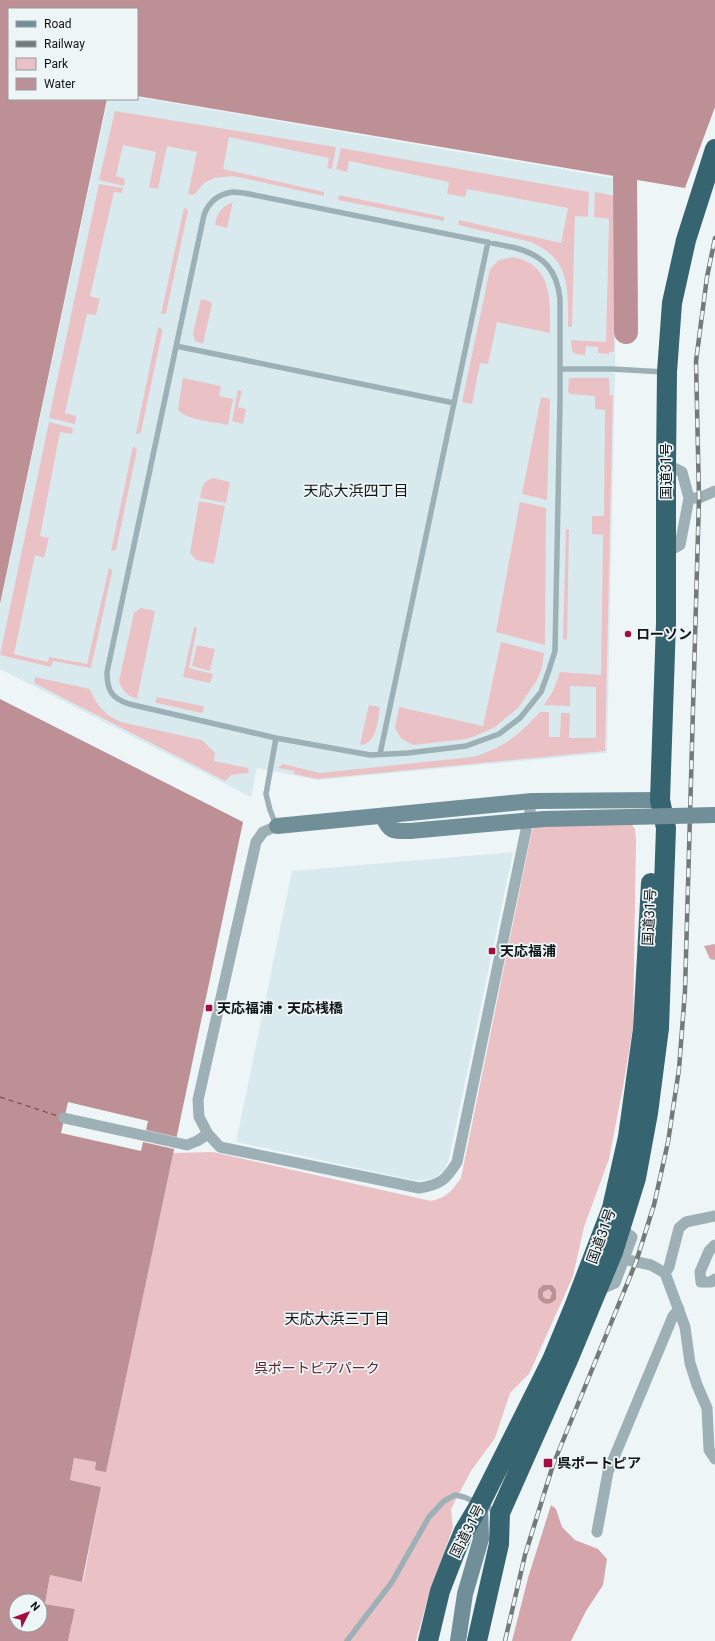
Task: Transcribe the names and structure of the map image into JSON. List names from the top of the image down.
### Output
{
  "streets": {
    "highway": ["国道31号"]
  },
  "districts": ["天応大浜四丁目", "天応大浜三丁目"],
  "parks": ["呉ポートピアパーク"],
  "places": {
    "other": ["ローソン"],
    "transit": ["天応福浦", "天応福浦・天応桟橋", "呉ポートピア"]
  },
  "legend": [
    "Road",
    "Railway",
    "Park",
    "Water"
  ],
  "north": "top right"
}
